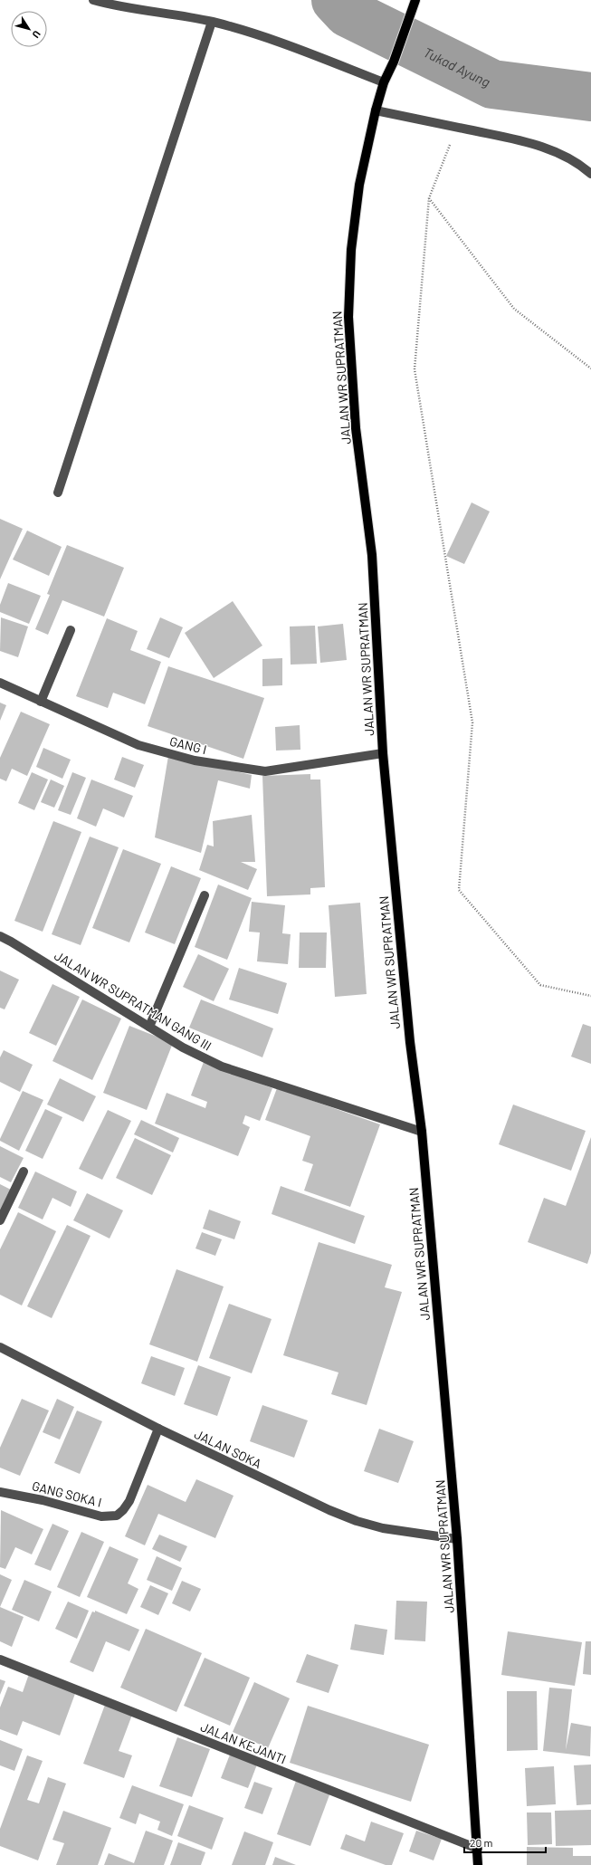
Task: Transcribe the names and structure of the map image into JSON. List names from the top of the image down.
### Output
{
  "streets": {
    "main road": ["JALAN WR SUPRATMAN"],
    "street": [
      "GANG I",
      "JALAN WR SUPRATMAN GANG III",
      "JALAN SOKA",
      "GANG SOKA I",
      "JALAN KEJANTI"
    ]
  },
  "crossings": [
    ["JALAN WR SUPRATMAN", "GANG I"],
    ["JALAN WR SUPRATMAN", "JALAN WR SUPRATMAN GANG III"],
    ["JALAN WR SUPRATMAN", "JALAN SOKA"],
    ["JALAN WR SUPRATMAN", "JALAN KEJANTI"],
    ["JALAN SOKA", "GANG SOKA I"]
  ],
  "water": ["Tukad Ayung"],
  "scale_bar": "20 m",
  "north": "bottom right"
}
